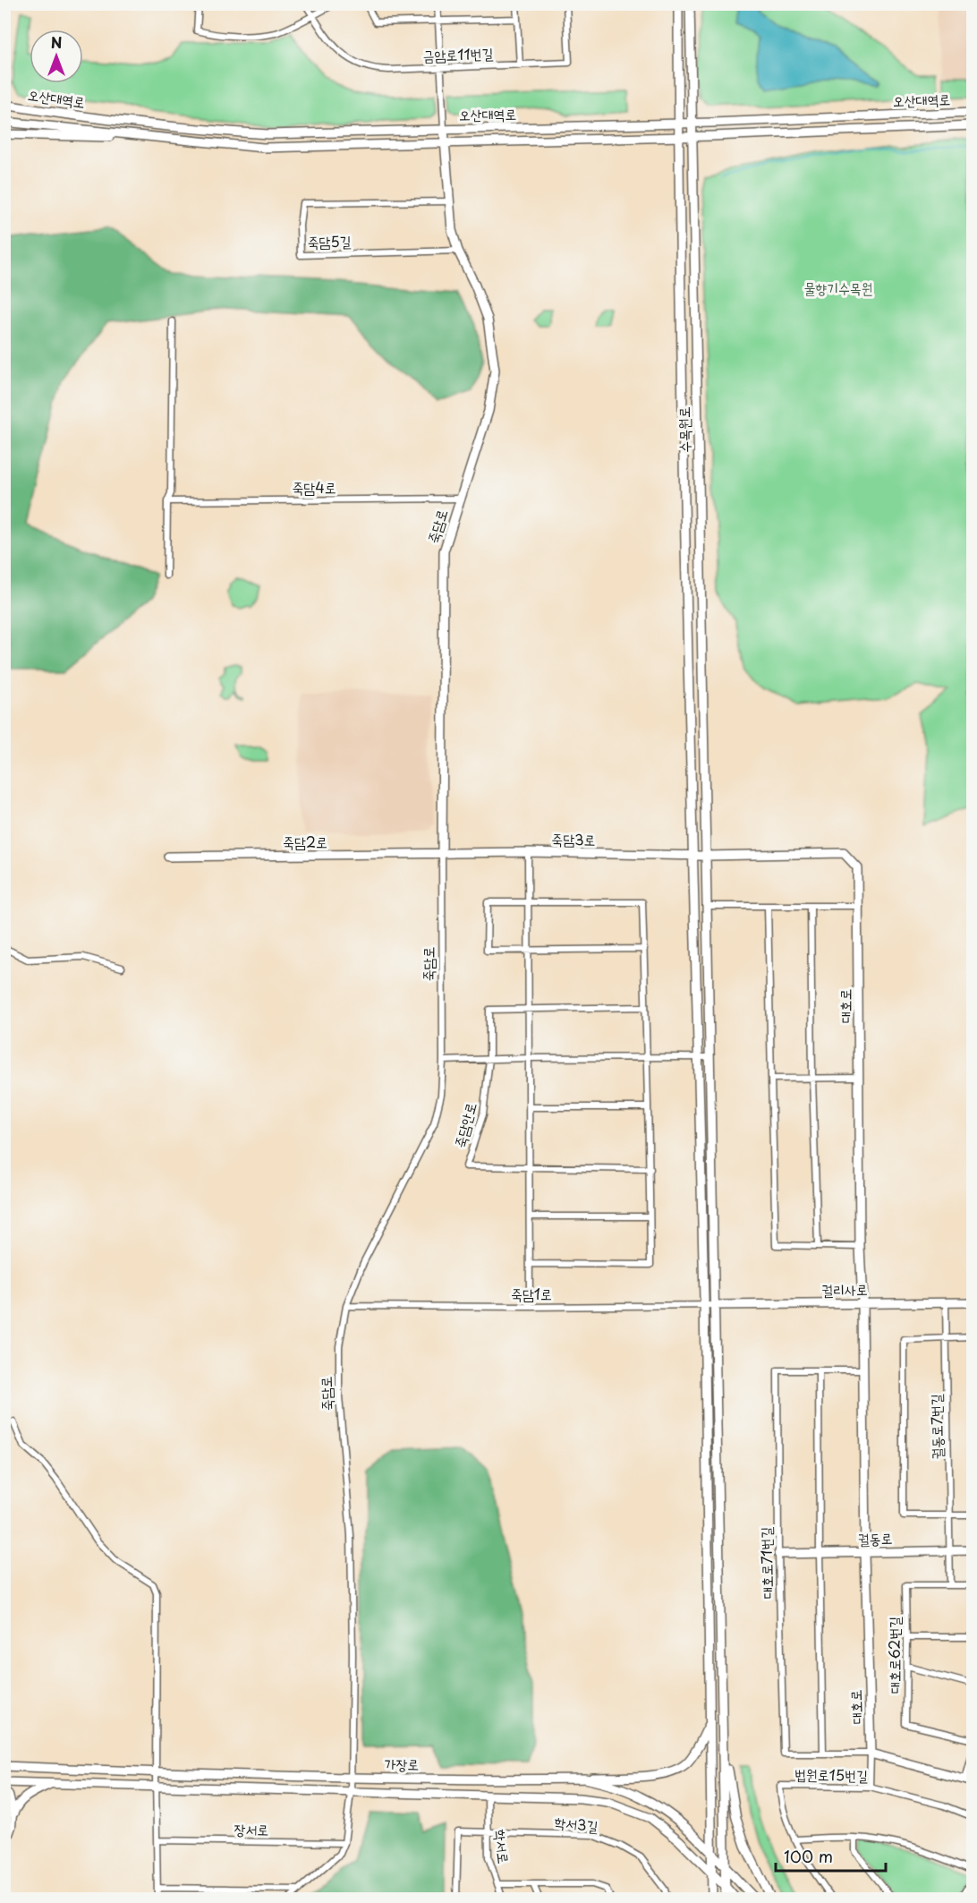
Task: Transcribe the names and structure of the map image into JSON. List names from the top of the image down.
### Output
{
  "streets": {
    "street": [
      "금암로11번길",
      "오산대역로",
      "죽담5길",
      "수목원로",
      "죽담4로",
      "죽담로",
      "죽담3로",
      "죽담2로",
      "대호로",
      "죽담안로",
      "궐리사로",
      "죽담1로",
      "궐동로7번길",
      "궐동로",
      "대호로71번길",
      "대호로62번길",
      "가장로",
      "법원로15번길",
      "학서3길",
      "장서로",
      "학서로"
    ]
  },
  "crossings": [
    ["오산대역로", "수목원로"],
    ["오산대역로", "죽담로"],
    ["죽담5길", "죽담로"],
    ["수목원로", "죽담3로"],
    ["수목원로", "대호로"],
    ["수목원로", "궐리사로"],
    ["수목원로", "죽담1로"],
    ["수목원로", "가장로"],
    ["죽담4로", "죽담로"],
    ["죽담로", "죽담3로"],
    ["죽담로", "죽담2로"],
    ["죽담로", "죽담1로"],
    ["죽담로", "가장로"],
    ["죽담3로", "죽담2로"],
    ["죽담3로", "대호로"],
    ["대호로", "궐리사로"],
    ["대호로", "궐동로"],
    ["대호로", "대호로71번길"],
    ["궐리사로", "죽담1로"],
    ["궐리사로", "궐동로7번길"],
    ["궐동로7번길", "궐동로"],
    ["궐동로7번길", "대호로62번길"],
    ["궐동로", "대호로71번길"],
    ["가장로", "학서로"],
    ["학서3길", "학서로"]
  ],
  "parks": ["물향기수목원"],
  "scale_bar": "100 m",
  "north": "top"
}
